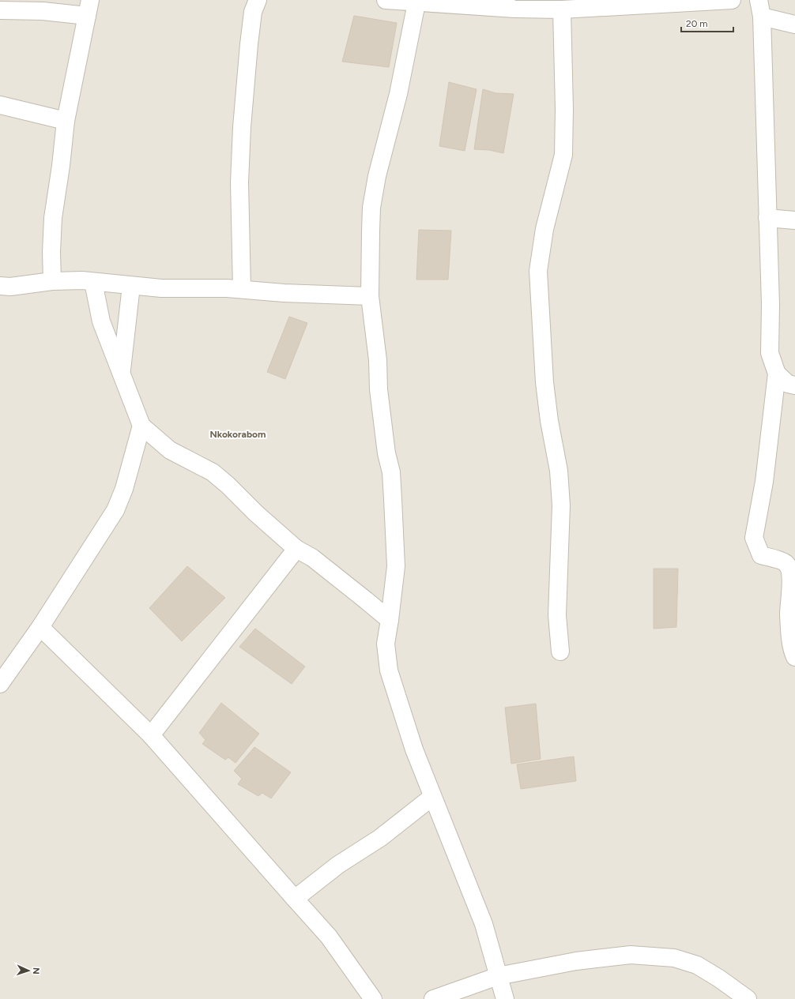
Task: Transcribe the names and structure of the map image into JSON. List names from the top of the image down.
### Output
{
  "districts": ["Nkokorabom"],
  "scale_bar": "20 m",
  "north": "right"
}
